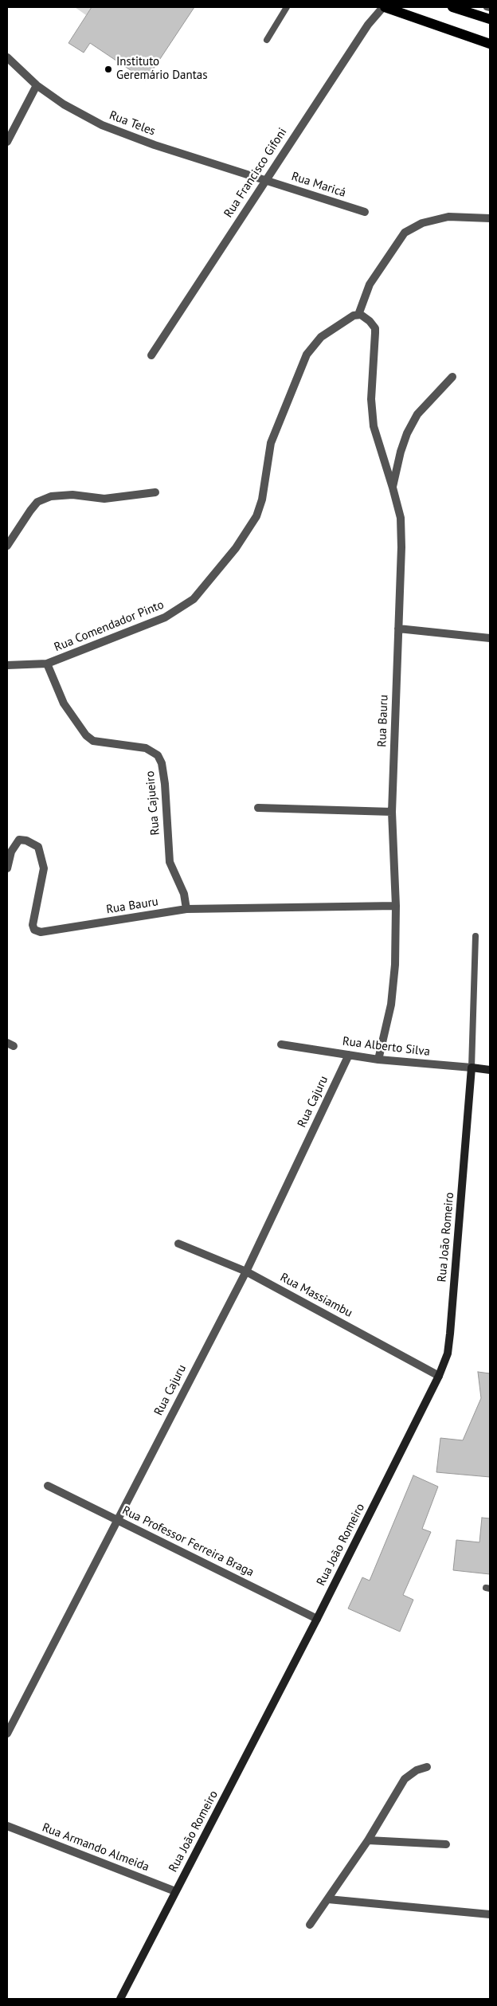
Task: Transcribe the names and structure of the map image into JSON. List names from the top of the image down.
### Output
{
  "streets": {
    "street": [
      "Rua Teles",
      "Rua Francisco Gifoni",
      "Rua Maricá",
      "Rua Comendador Pinto",
      "Rua Bauru",
      "Rua Cajueiro",
      "Rua Alberto Silva",
      "Rua Cajuru",
      "Rua João Romeiro",
      "Rua Massiambu",
      "Rua Professor Ferreira Braga",
      "Rua Armando Almeida"
    ]
  },
  "crossings": [
    ["Rua Teles", "Rua Francisco Gifoni"],
    ["Rua Teles", "Rua Maricá"],
    ["Rua Francisco Gifoni", "Rua Maricá"],
    ["Rua Comendador Pinto", "Rua Cajueiro"],
    ["Rua Bauru", "Rua Cajueiro"],
    ["Rua Bauru", "Rua Alberto Silva"],
    ["Rua Alberto Silva", "Rua Cajuru"],
    ["Rua Alberto Silva", "Rua João Romeiro"],
    ["Rua Cajuru", "Rua Massiambu"],
    ["Rua Cajuru", "Rua Professor Ferreira Braga"],
    ["Rua João Romeiro", "Rua Massiambu"],
    ["Rua João Romeiro", "Rua Professor Ferreira Braga"],
    ["Rua João Romeiro", "Rua Armando Almeida"]
  ],
  "places": ["Instituto Geremário Dantas"]
}
